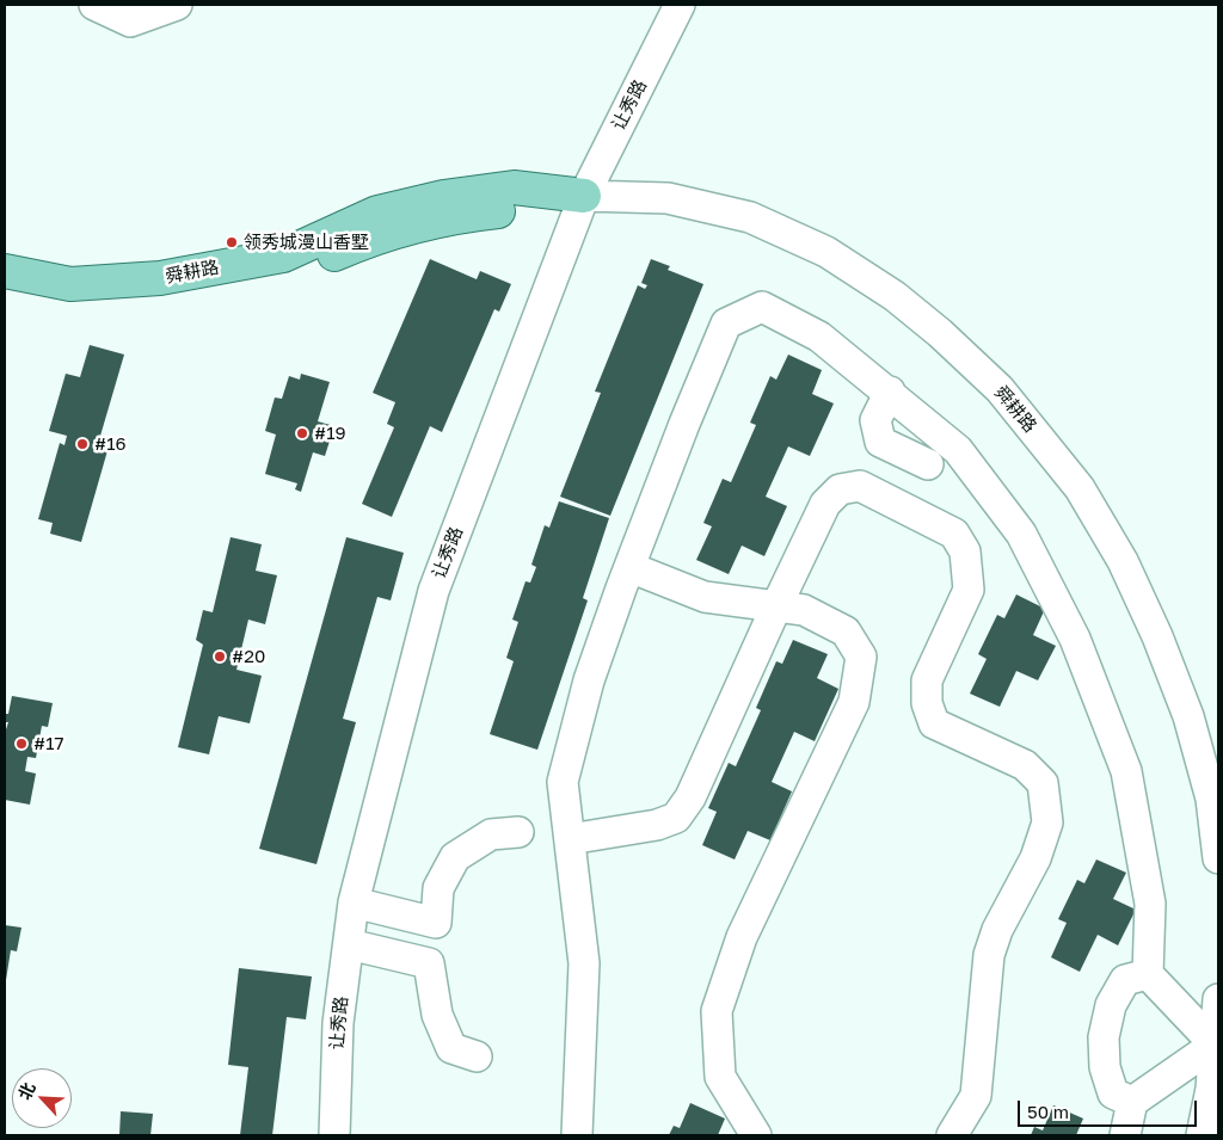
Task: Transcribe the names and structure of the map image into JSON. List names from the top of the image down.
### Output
{
  "streets": {
    "main road": ["舜耕路"],
    "street": ["让秀路"]
  },
  "crossings": [
    ["让秀路", "舜耕路"]
  ],
  "places": [
    "领秀城漫山香墅",
    "#19",
    "#16",
    "#20",
    "#17"
  ],
  "scale_bar": "50 m",
  "north": "top left"
}
